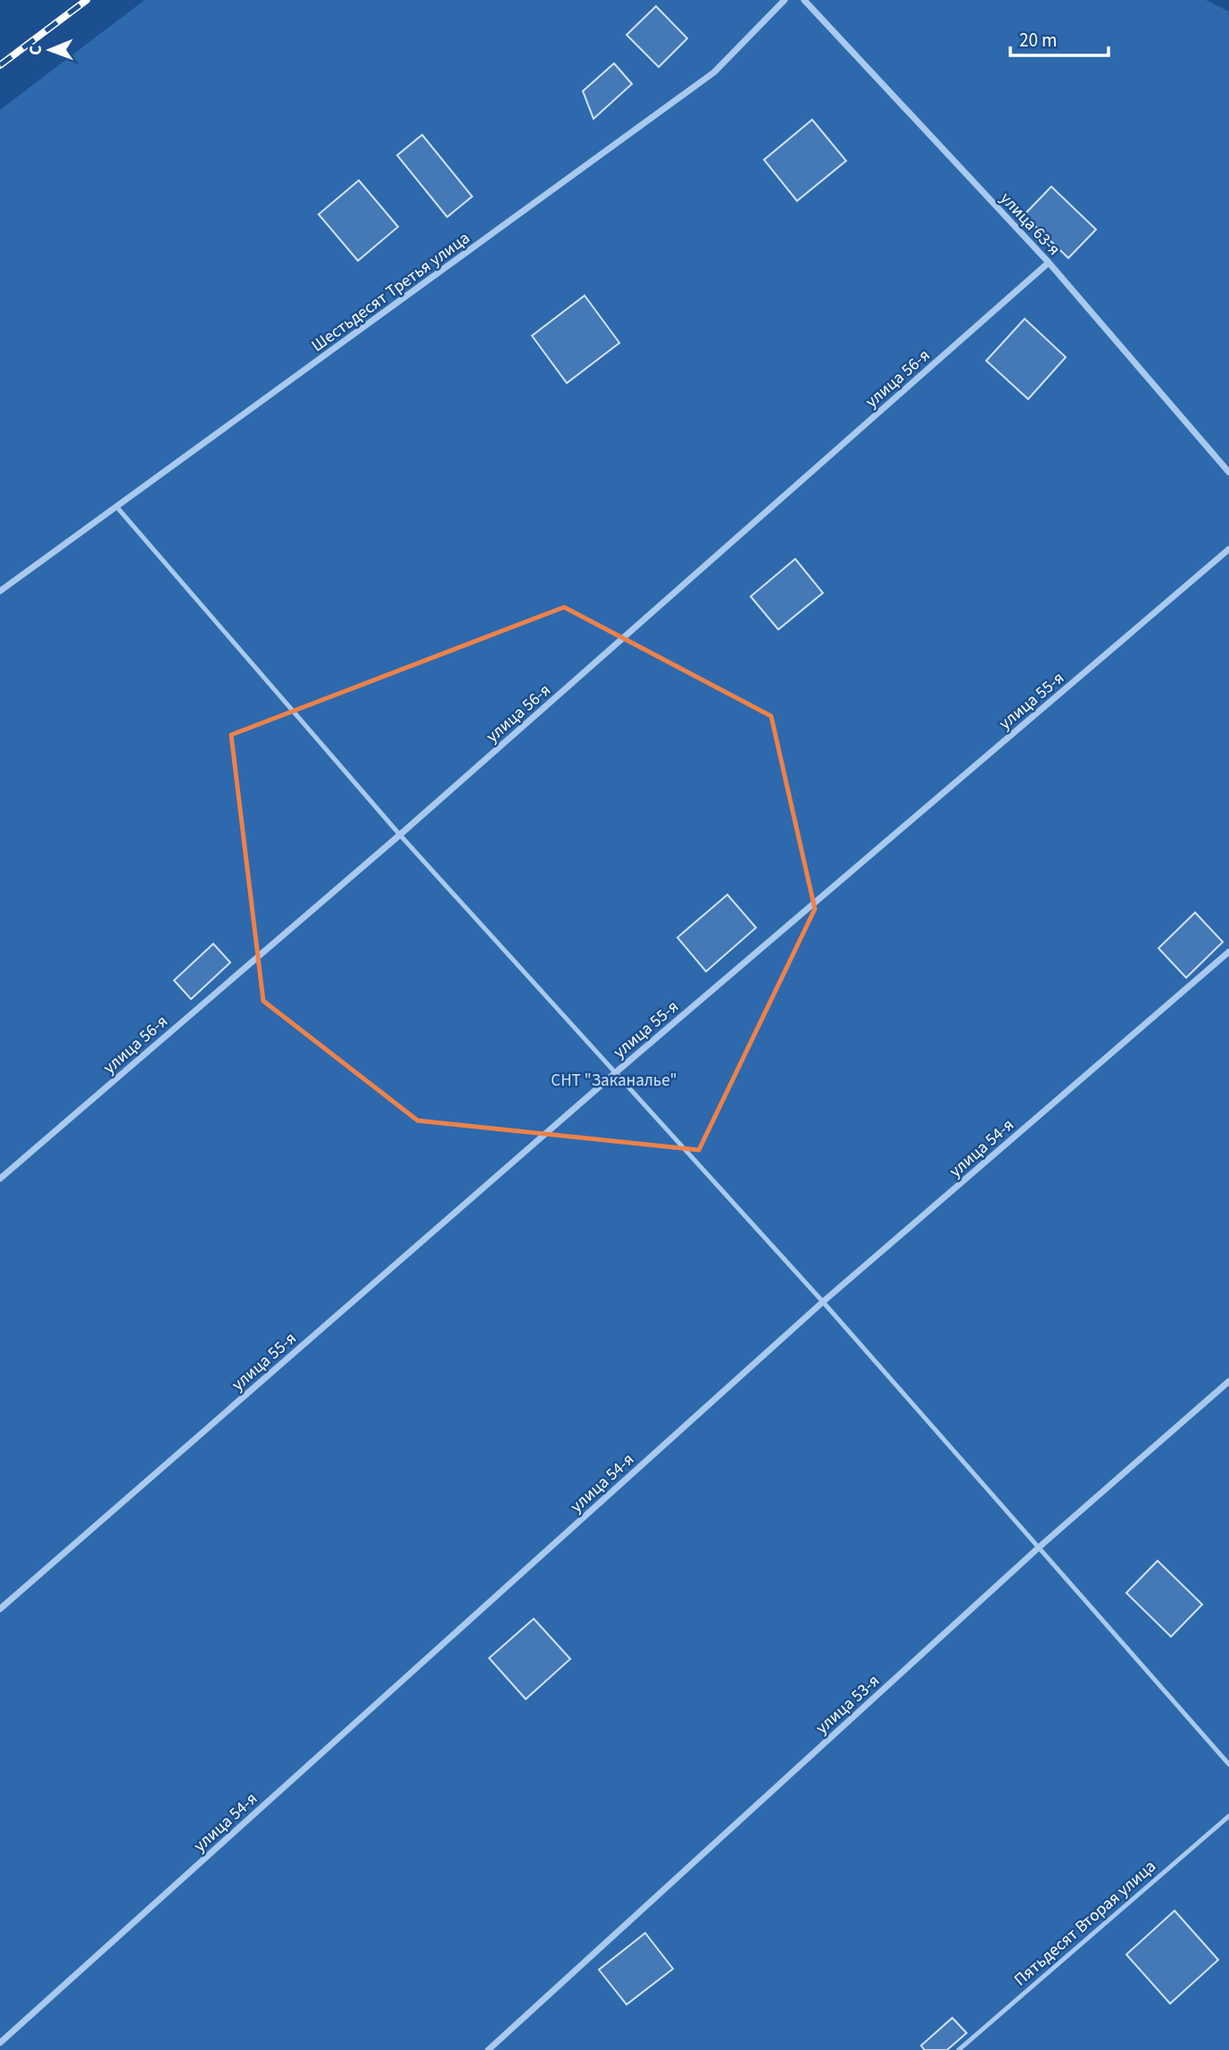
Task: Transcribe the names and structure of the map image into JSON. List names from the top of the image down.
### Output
{
  "streets": {
    "street": [
      "улица 63-я",
      "Шестьдесят Третья улица",
      "улица 56-я",
      "улица 55-я",
      "улица 54-я",
      "улица 53-я"
    ],
    "lane": ["Пятьдесят Вторая улица"]
  },
  "crossings": [
    ["улица 63-я", "улица 56-я"]
  ],
  "parks": ["СНТ \"Заканалье\""],
  "scale_bar": "20 m",
  "north": "left"
}
